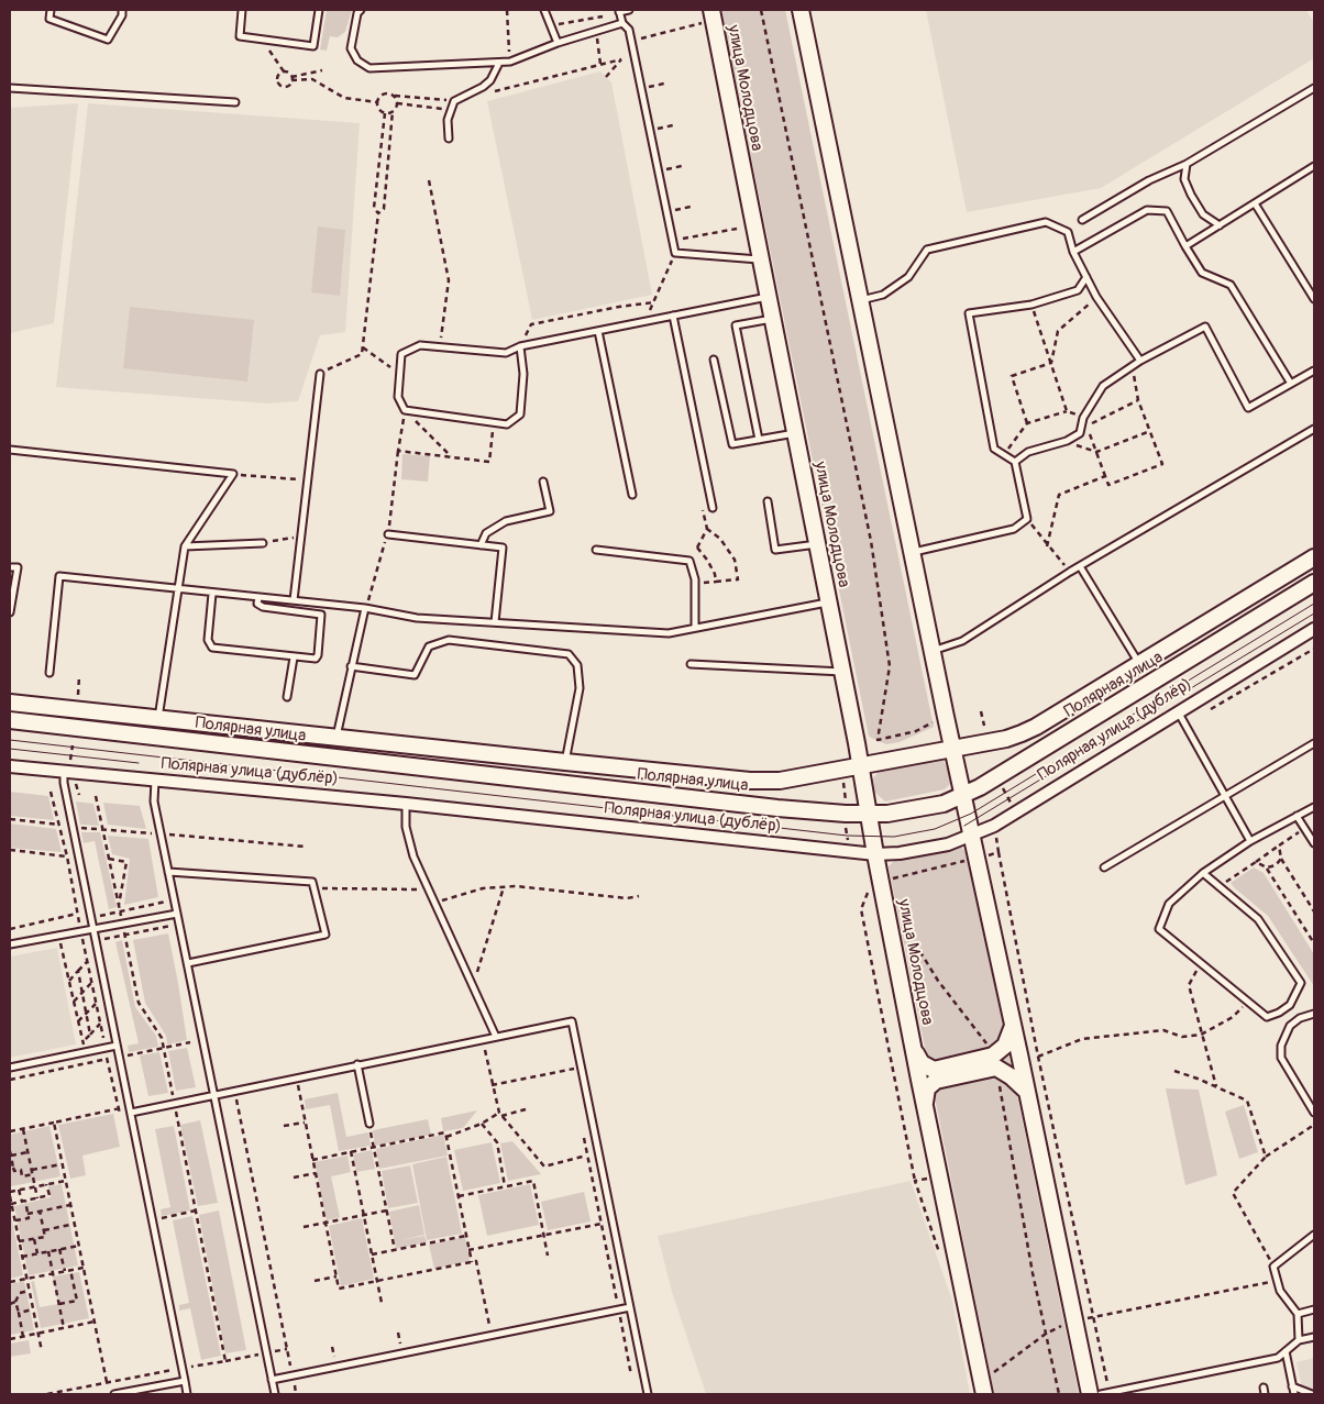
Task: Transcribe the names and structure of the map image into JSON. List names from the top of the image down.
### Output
{
  "streets": {
    "street": ["улица Молодцова", "Полярная улица", "Полярная улица (дублёр)"]
  },
  "crossings": [
    ["улица Молодцова", "Полярная улица"],
    ["улица Молодцова", "Полярная улица (дублёр)"]
  ]
}
